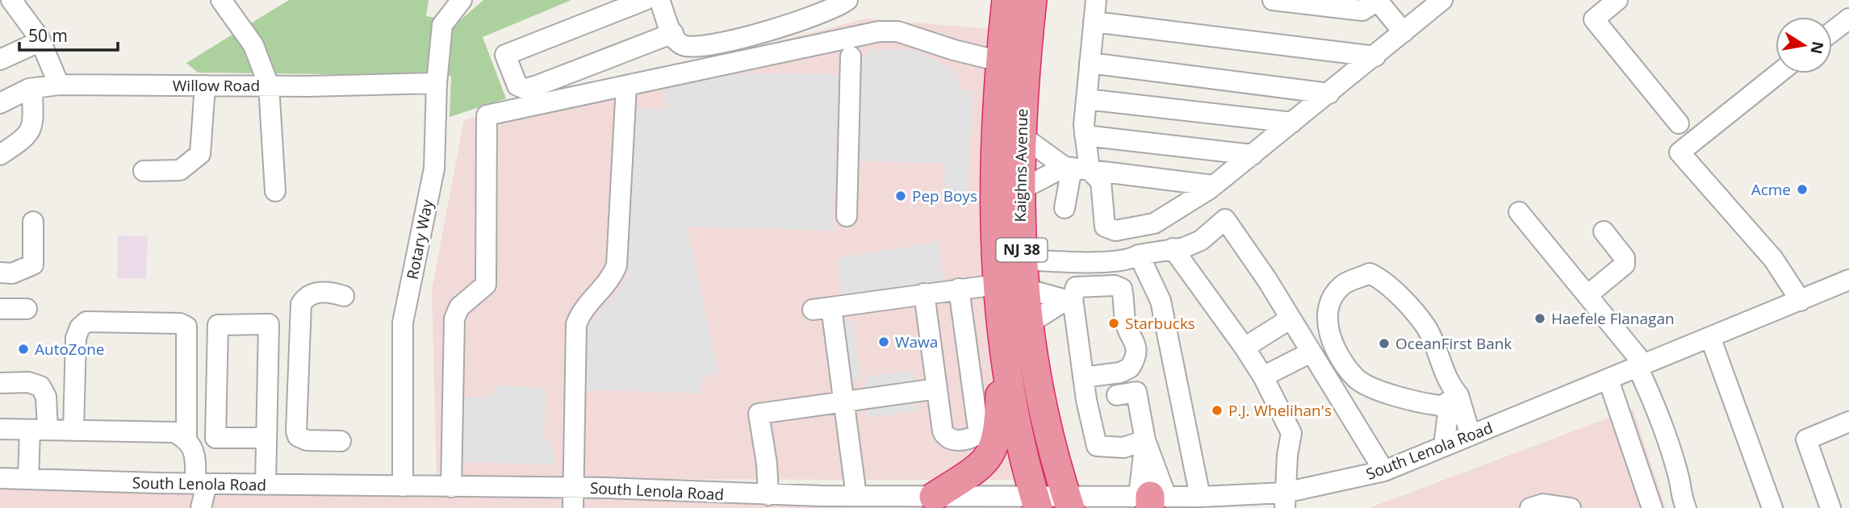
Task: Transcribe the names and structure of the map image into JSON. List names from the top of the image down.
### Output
{
  "streets": {
    "highway": ["Kaighns Avenue", "NJ 38"],
    "street": ["Willow Road", "Rotary Way", "South Lenola Road"]
  },
  "crossings": [
    ["Willow Road", "Rotary Way"],
    ["Kaighns Avenue", "South Lenola Road"],
    ["Rotary Way", "South Lenola Road"]
  ],
  "places": [
    "Acme",
    "Pep Boys",
    "Haefele Flanagan",
    "Starbucks",
    "Wawa",
    "OceanFirst Bank",
    "AutoZone",
    "P.J. Whelihan's"
  ],
  "scale_bar": "50 m",
  "north": "right"
}
